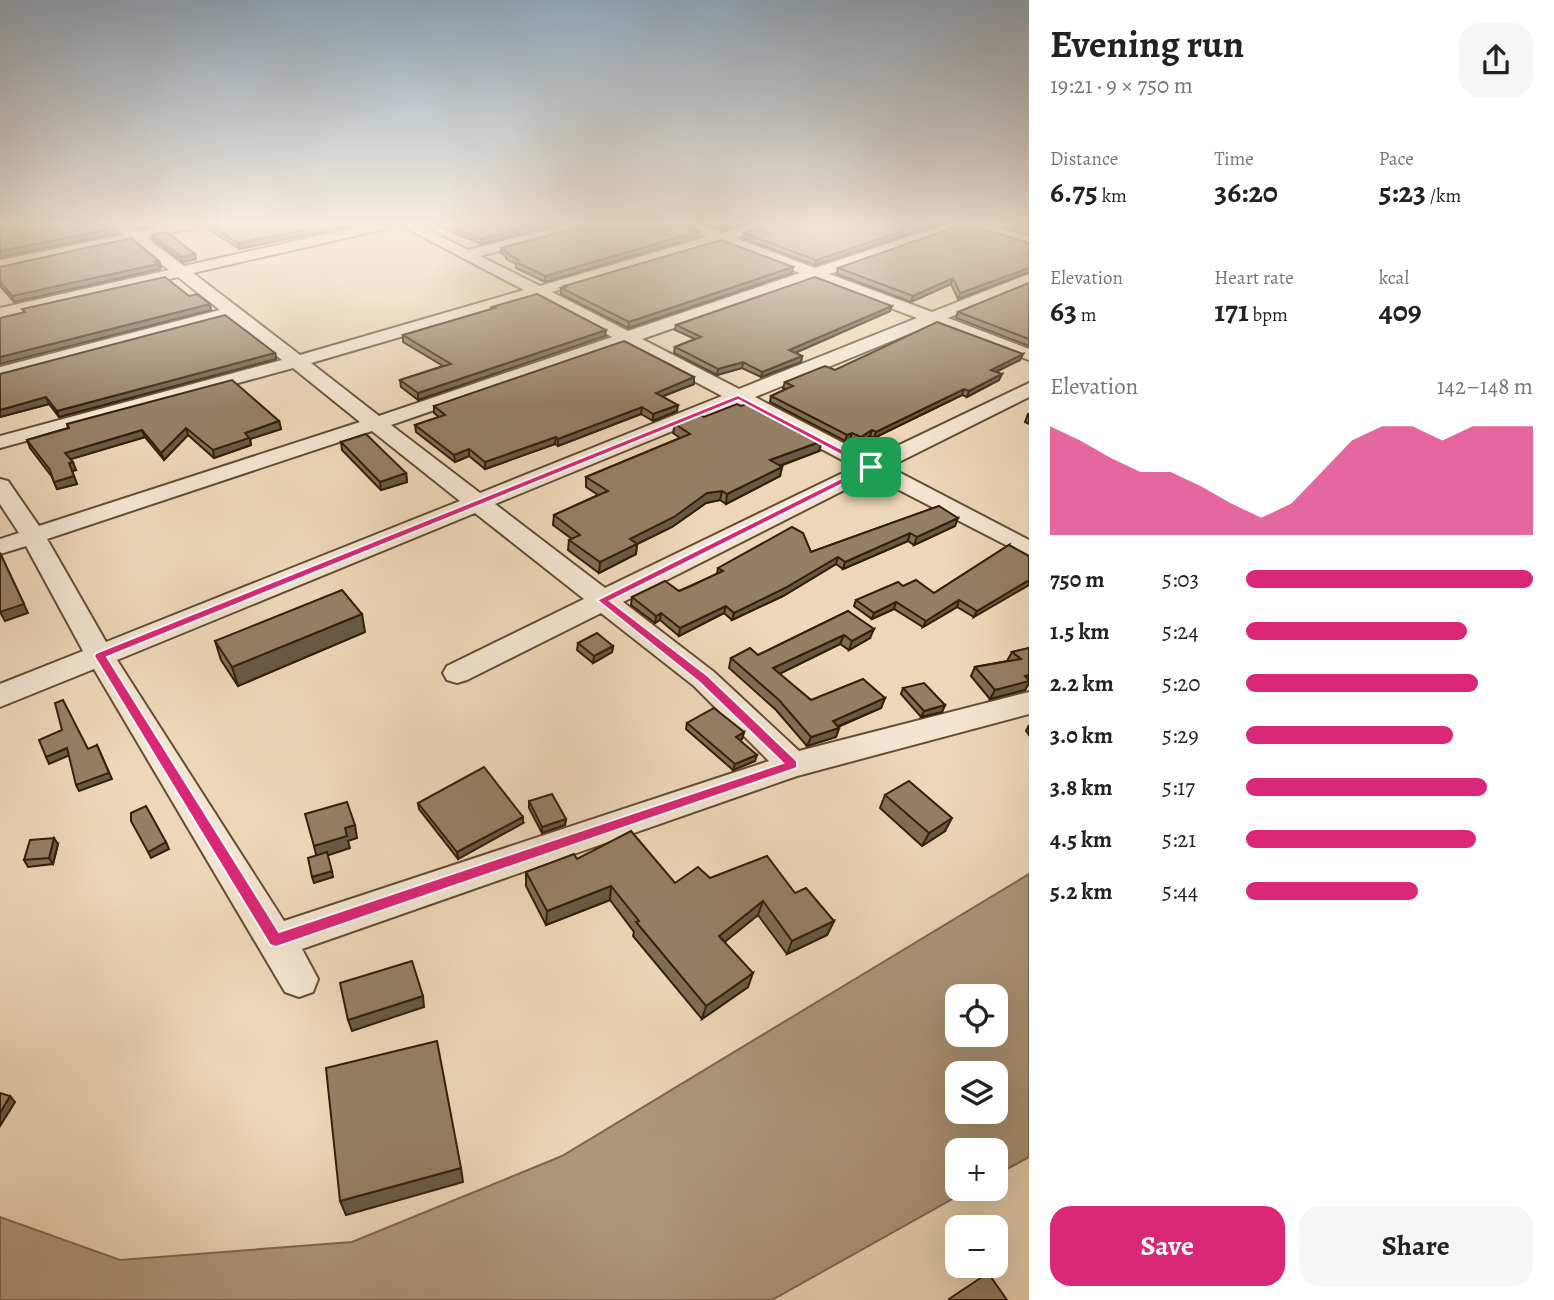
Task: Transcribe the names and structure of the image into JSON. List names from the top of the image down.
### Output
{
  "page": {
    "heading": ["Evening run", "19:21 · 9 × 750 m"],
    "stats": [
      ["Distance", "6.75 km"],
      ["Time", "36:20"],
      ["Pace", "5:23 /km"],
      ["Elevation", "63 m"],
      ["Heart rate", "171 bpm"],
      ["kcal", "409"]
    ],
    "chart": ["Elevation", "142–148 m"],
    "list": [
      {
        "name": "750 m",
        "note": "5:03"
      },
      {
        "name": "1.5 km",
        "note": "5:24"
      },
      {
        "name": "2.2 km",
        "note": "5:20"
      },
      {
        "name": "3.0 km",
        "note": "5:29"
      },
      {
        "name": "3.8 km",
        "note": "5:17"
      },
      {
        "name": "4.5 km",
        "note": "5:21"
      },
      {
        "name": "5.2 km",
        "note": "5:44"
      }
    ],
    "map_buttons": ["+", "−"],
    "buttons": ["Save", "Share"]
  }
}
